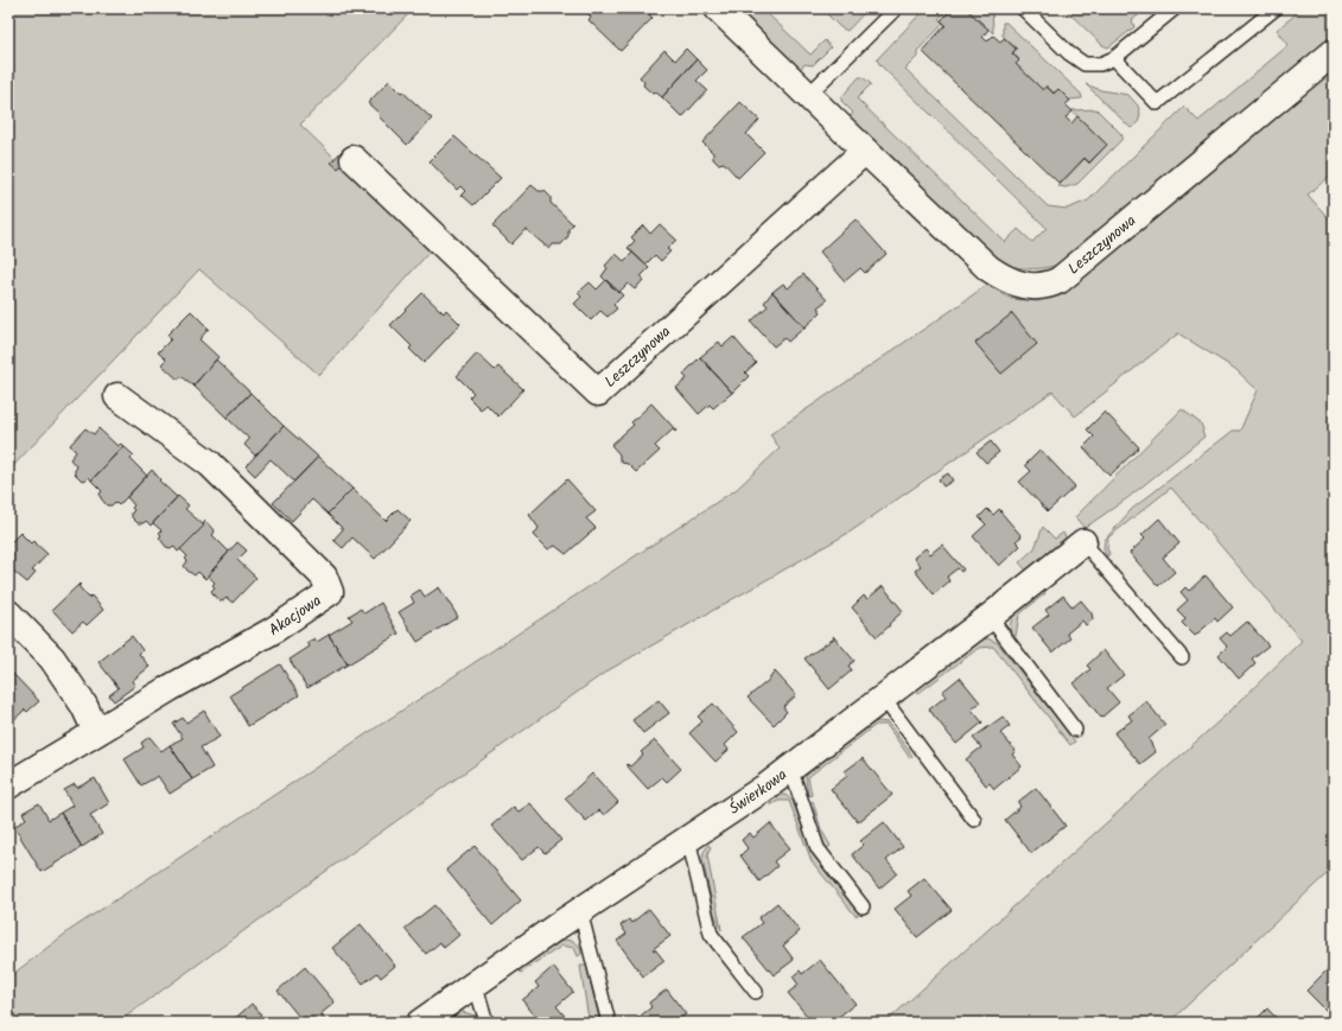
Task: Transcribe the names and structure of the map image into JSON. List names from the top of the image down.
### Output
{
  "streets": {
    "street": ["Leszczynowa", "Akacjowa", "Świerkowa"]
  }
}
